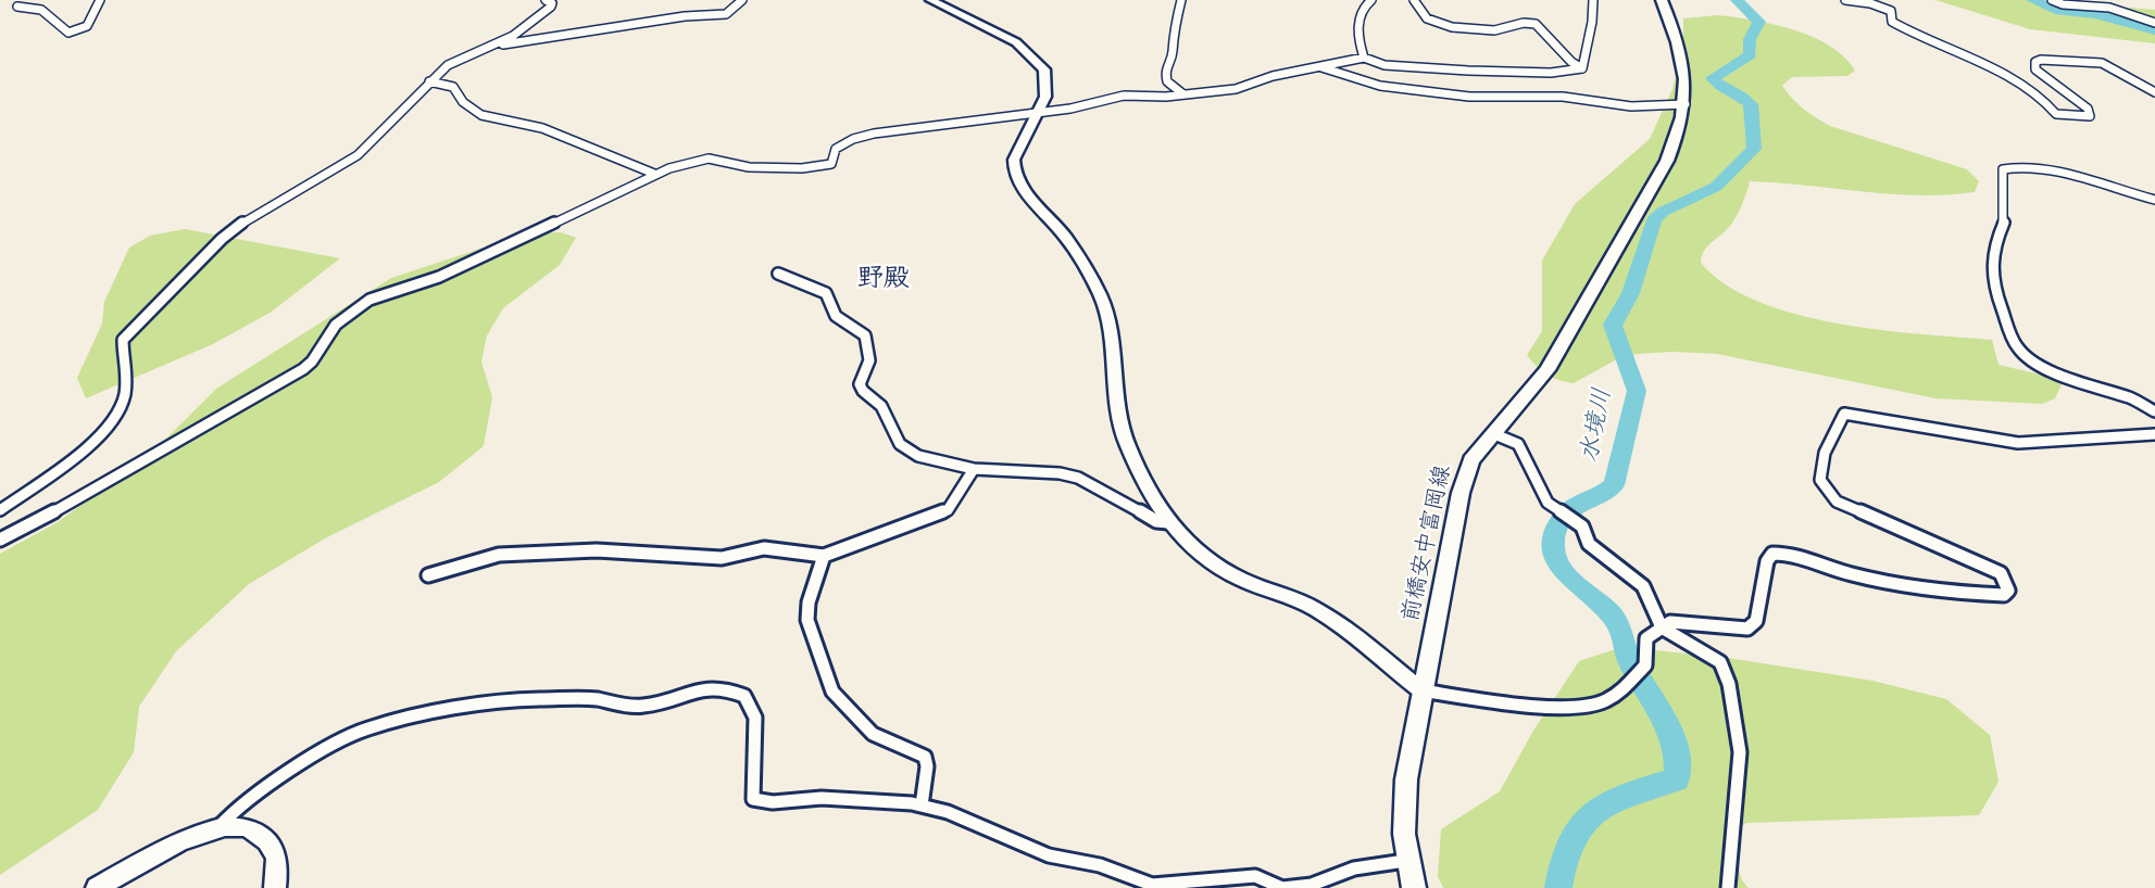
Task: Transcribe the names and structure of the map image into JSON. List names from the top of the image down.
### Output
{
  "streets": {
    "main road": ["前橋安中富岡線"]
  },
  "districts": ["野殿"],
  "water": ["水境川"]
}
